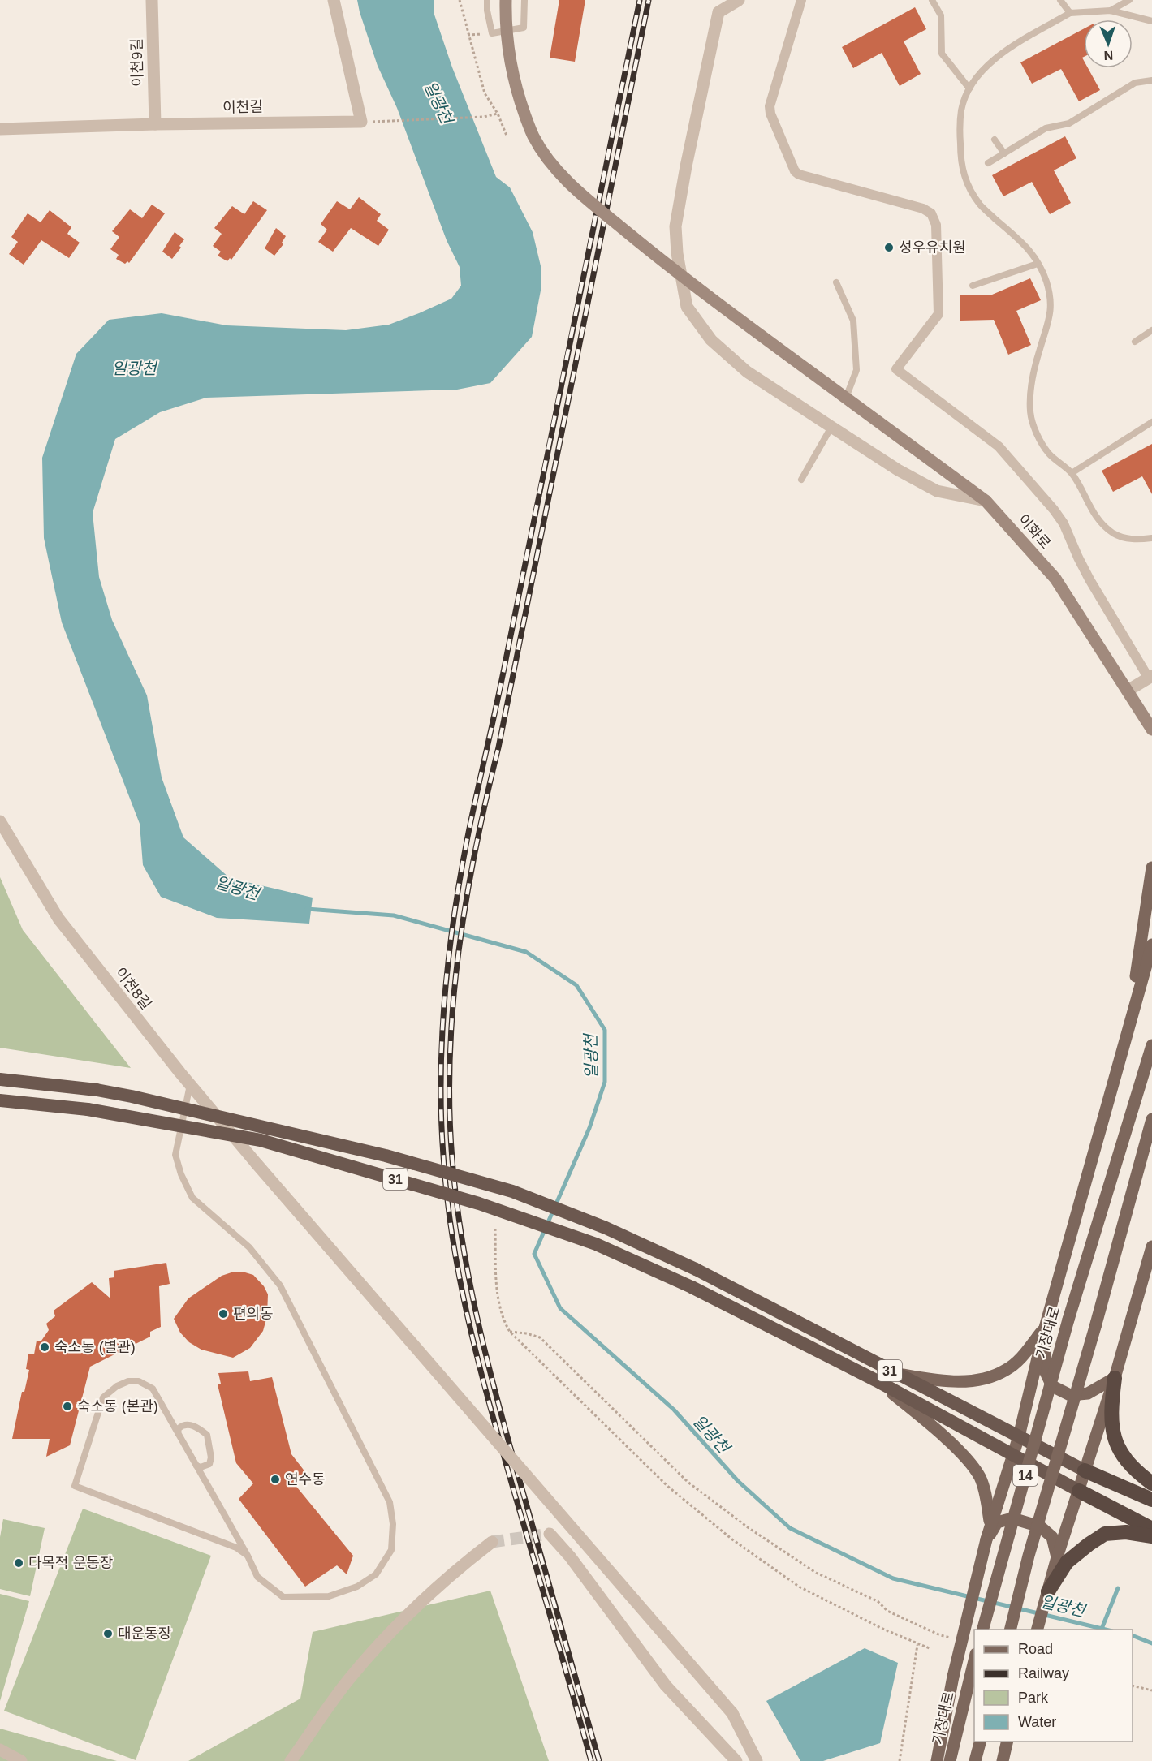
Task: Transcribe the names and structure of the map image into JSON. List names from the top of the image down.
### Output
{
  "streets": {
    "highway": ["31"],
    "main road": ["이화로", "기장대로", "14"],
    "street": ["이천9길", "이천길", "이천8길"]
  },
  "crossings": [
    ["이천9길", "이천길"]
  ],
  "water": ["일광천"],
  "places": [
    "성우유치원",
    "편의동",
    "숙소동 (별관)",
    "숙소동 (본관)",
    "연수동",
    "다목적 운동장",
    "대운동장"
  ],
  "legend": [
    "Road",
    "Railway",
    "Park",
    "Water"
  ],
  "north": "bottom"
}
